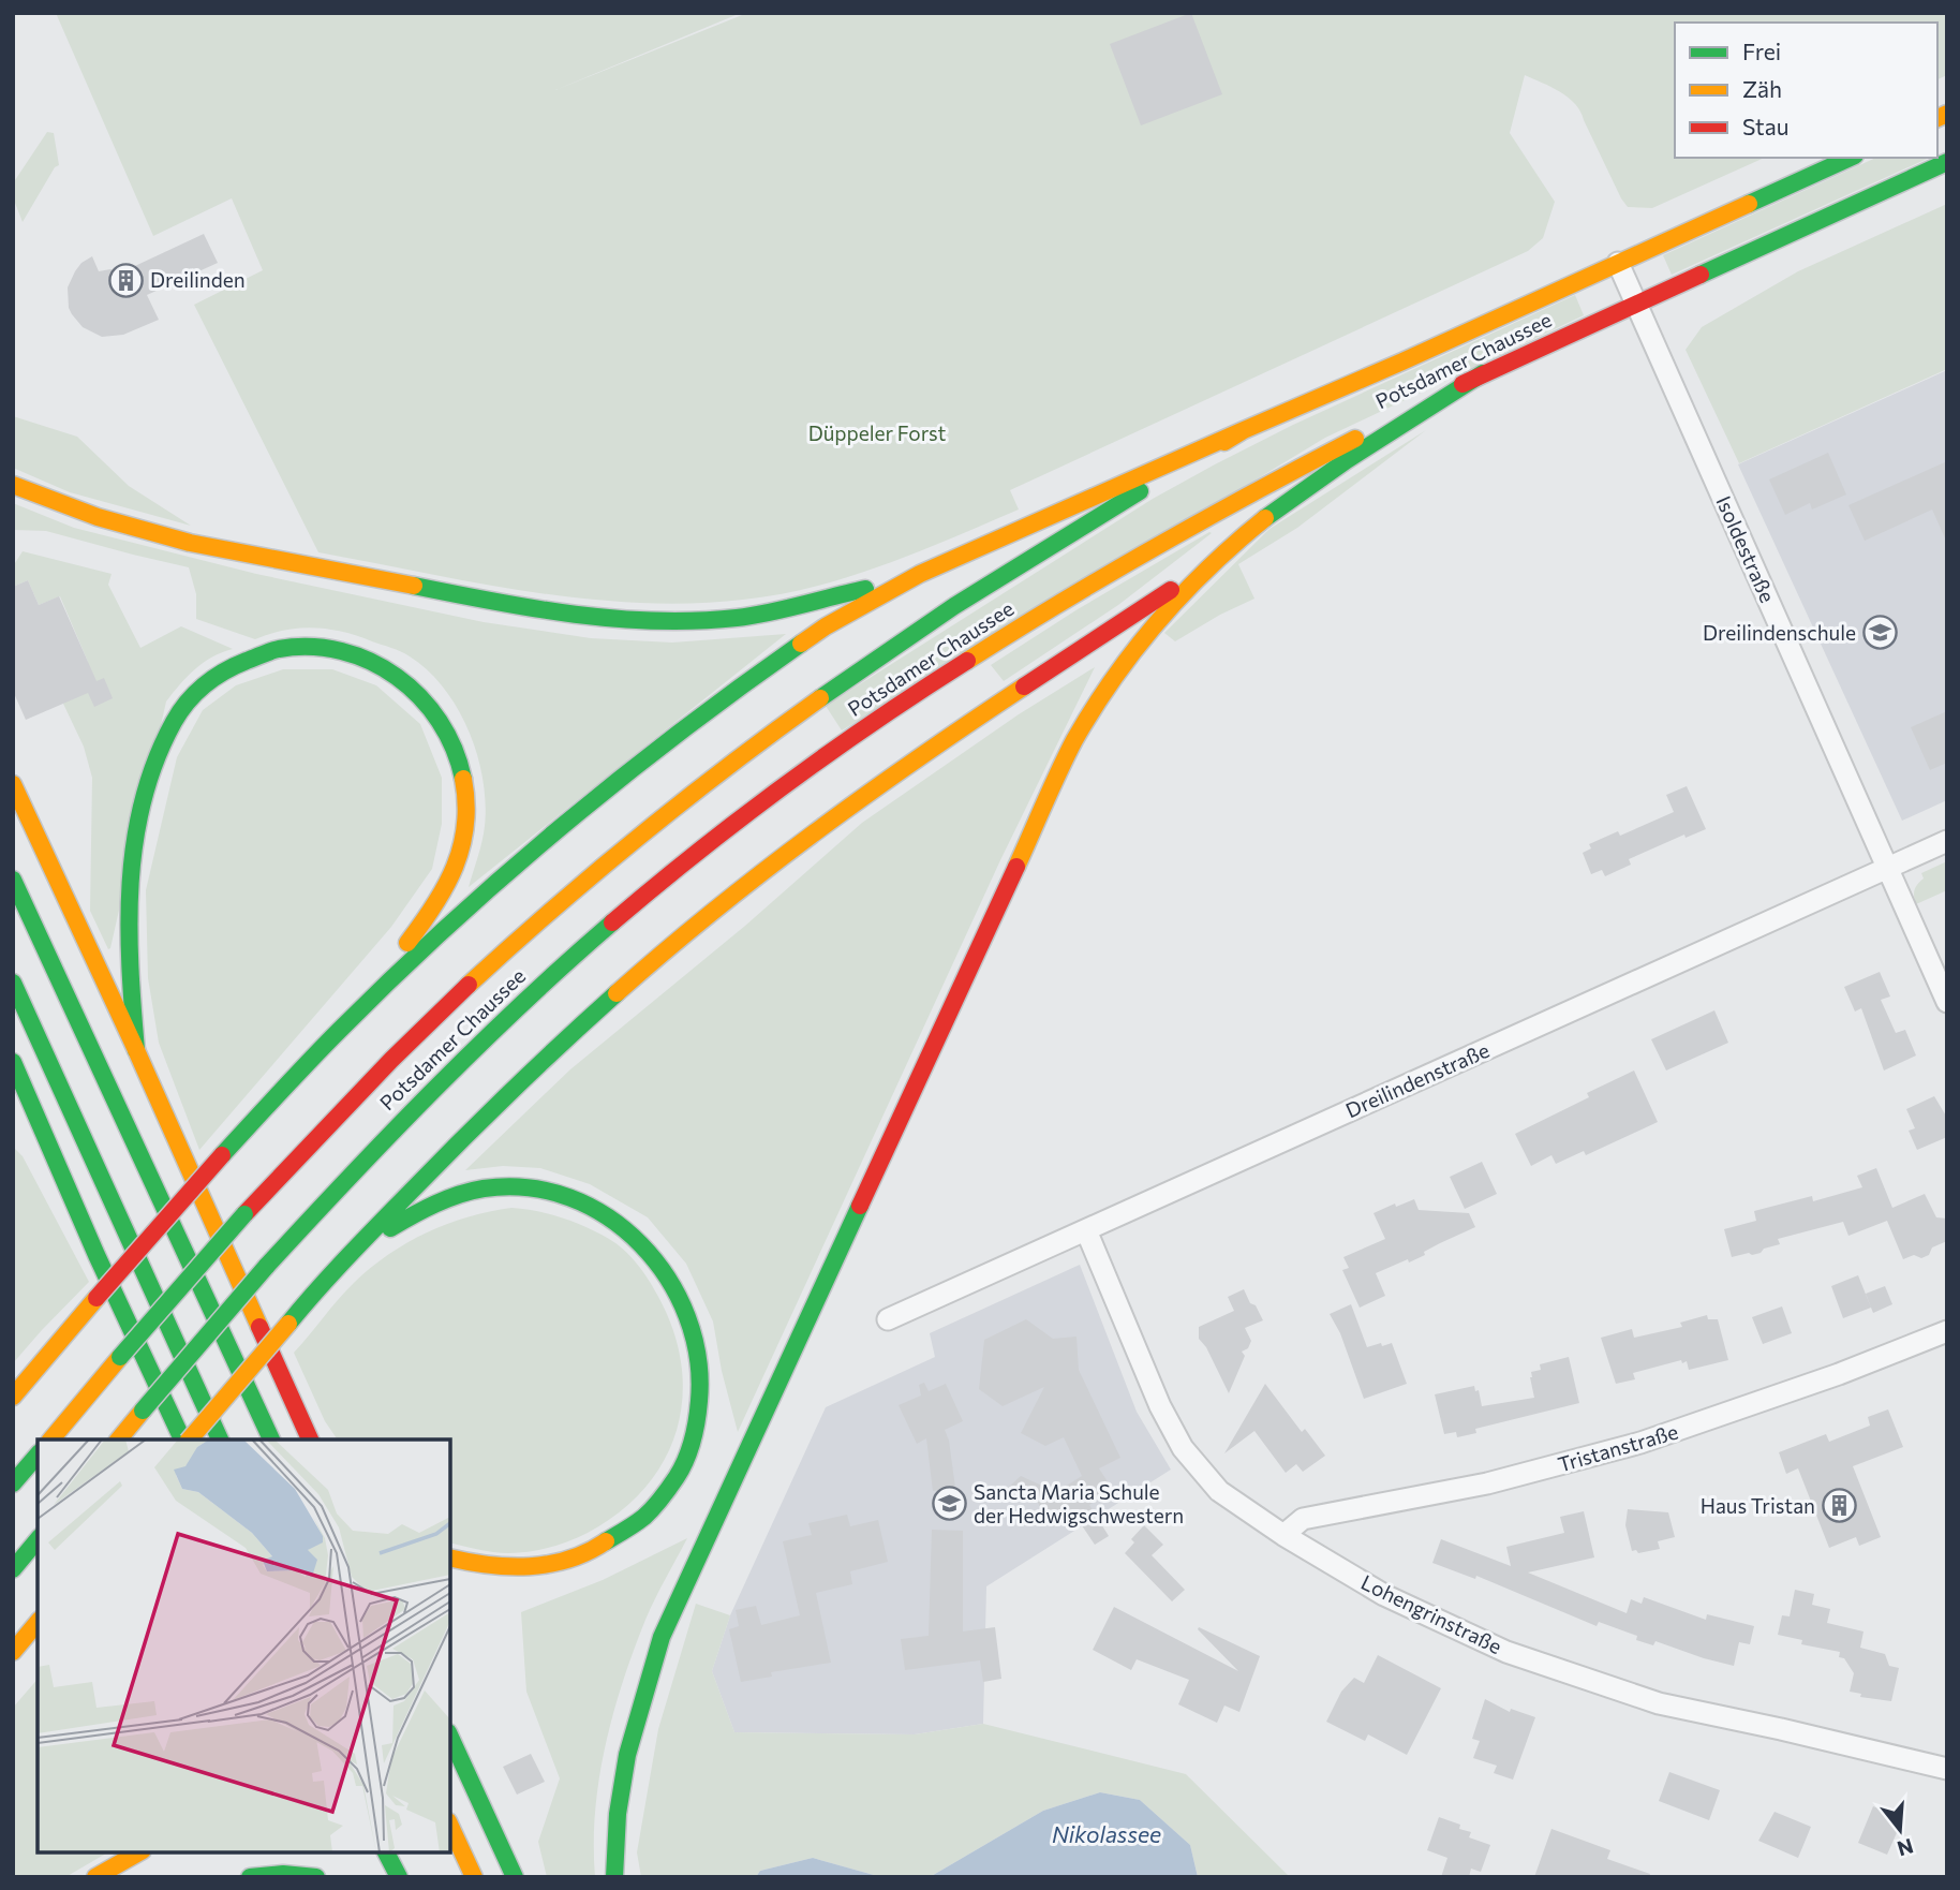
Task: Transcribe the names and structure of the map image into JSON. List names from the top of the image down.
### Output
{
  "streets": {
    "main road": ["Potsdamer Chaussee"],
    "street": [
      "Isoldestraße",
      "Dreilindenstraße",
      "Tristanstraße",
      "Lohengrinstraße"
    ]
  },
  "crossings": [
    ["Potsdamer Chaussee", "Isoldestraße"],
    ["Isoldestraße", "Dreilindenstraße"],
    ["Dreilindenstraße", "Lohengrinstraße"],
    ["Tristanstraße", "Lohengrinstraße"]
  ],
  "water": ["Nikolassee"],
  "parks": ["Düppeler Forst"],
  "places": {
    "building": ["Dreilinden", "Haus Tristan"],
    "school or university": ["Dreilindenschule", "Sancta Maria Schule der Hedwigschwestern"]
  },
  "legend": ["Frei", "Zäh", "Stau"],
  "north": "bottom"
}
